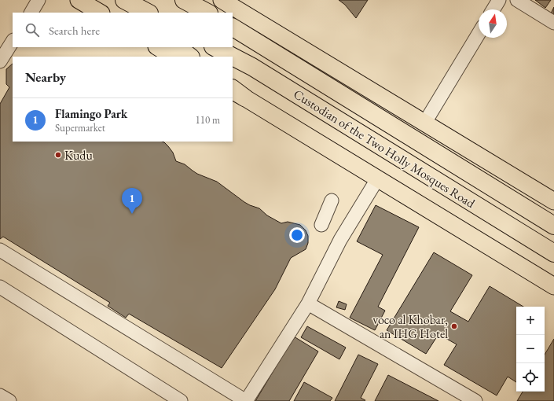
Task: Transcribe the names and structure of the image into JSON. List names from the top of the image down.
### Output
{
  "streets": {
    "highway": ["Custodian of the Two Holly Mosques Road"]
  },
  "places": ["Kudu", "voco al Khobar, an IHG Hotel"],
  "north": "top",
  "page": {
    "search": "Search here",
    "heading": "Nearby",
    "list": [
      {
        "mark": "1",
        "name": "Flamingo Park",
        "note": "Supermarket",
        "value": "110 m"
      }
    ],
    "pins": "1",
    "map_buttons": ["+", "−"]
  }
}
